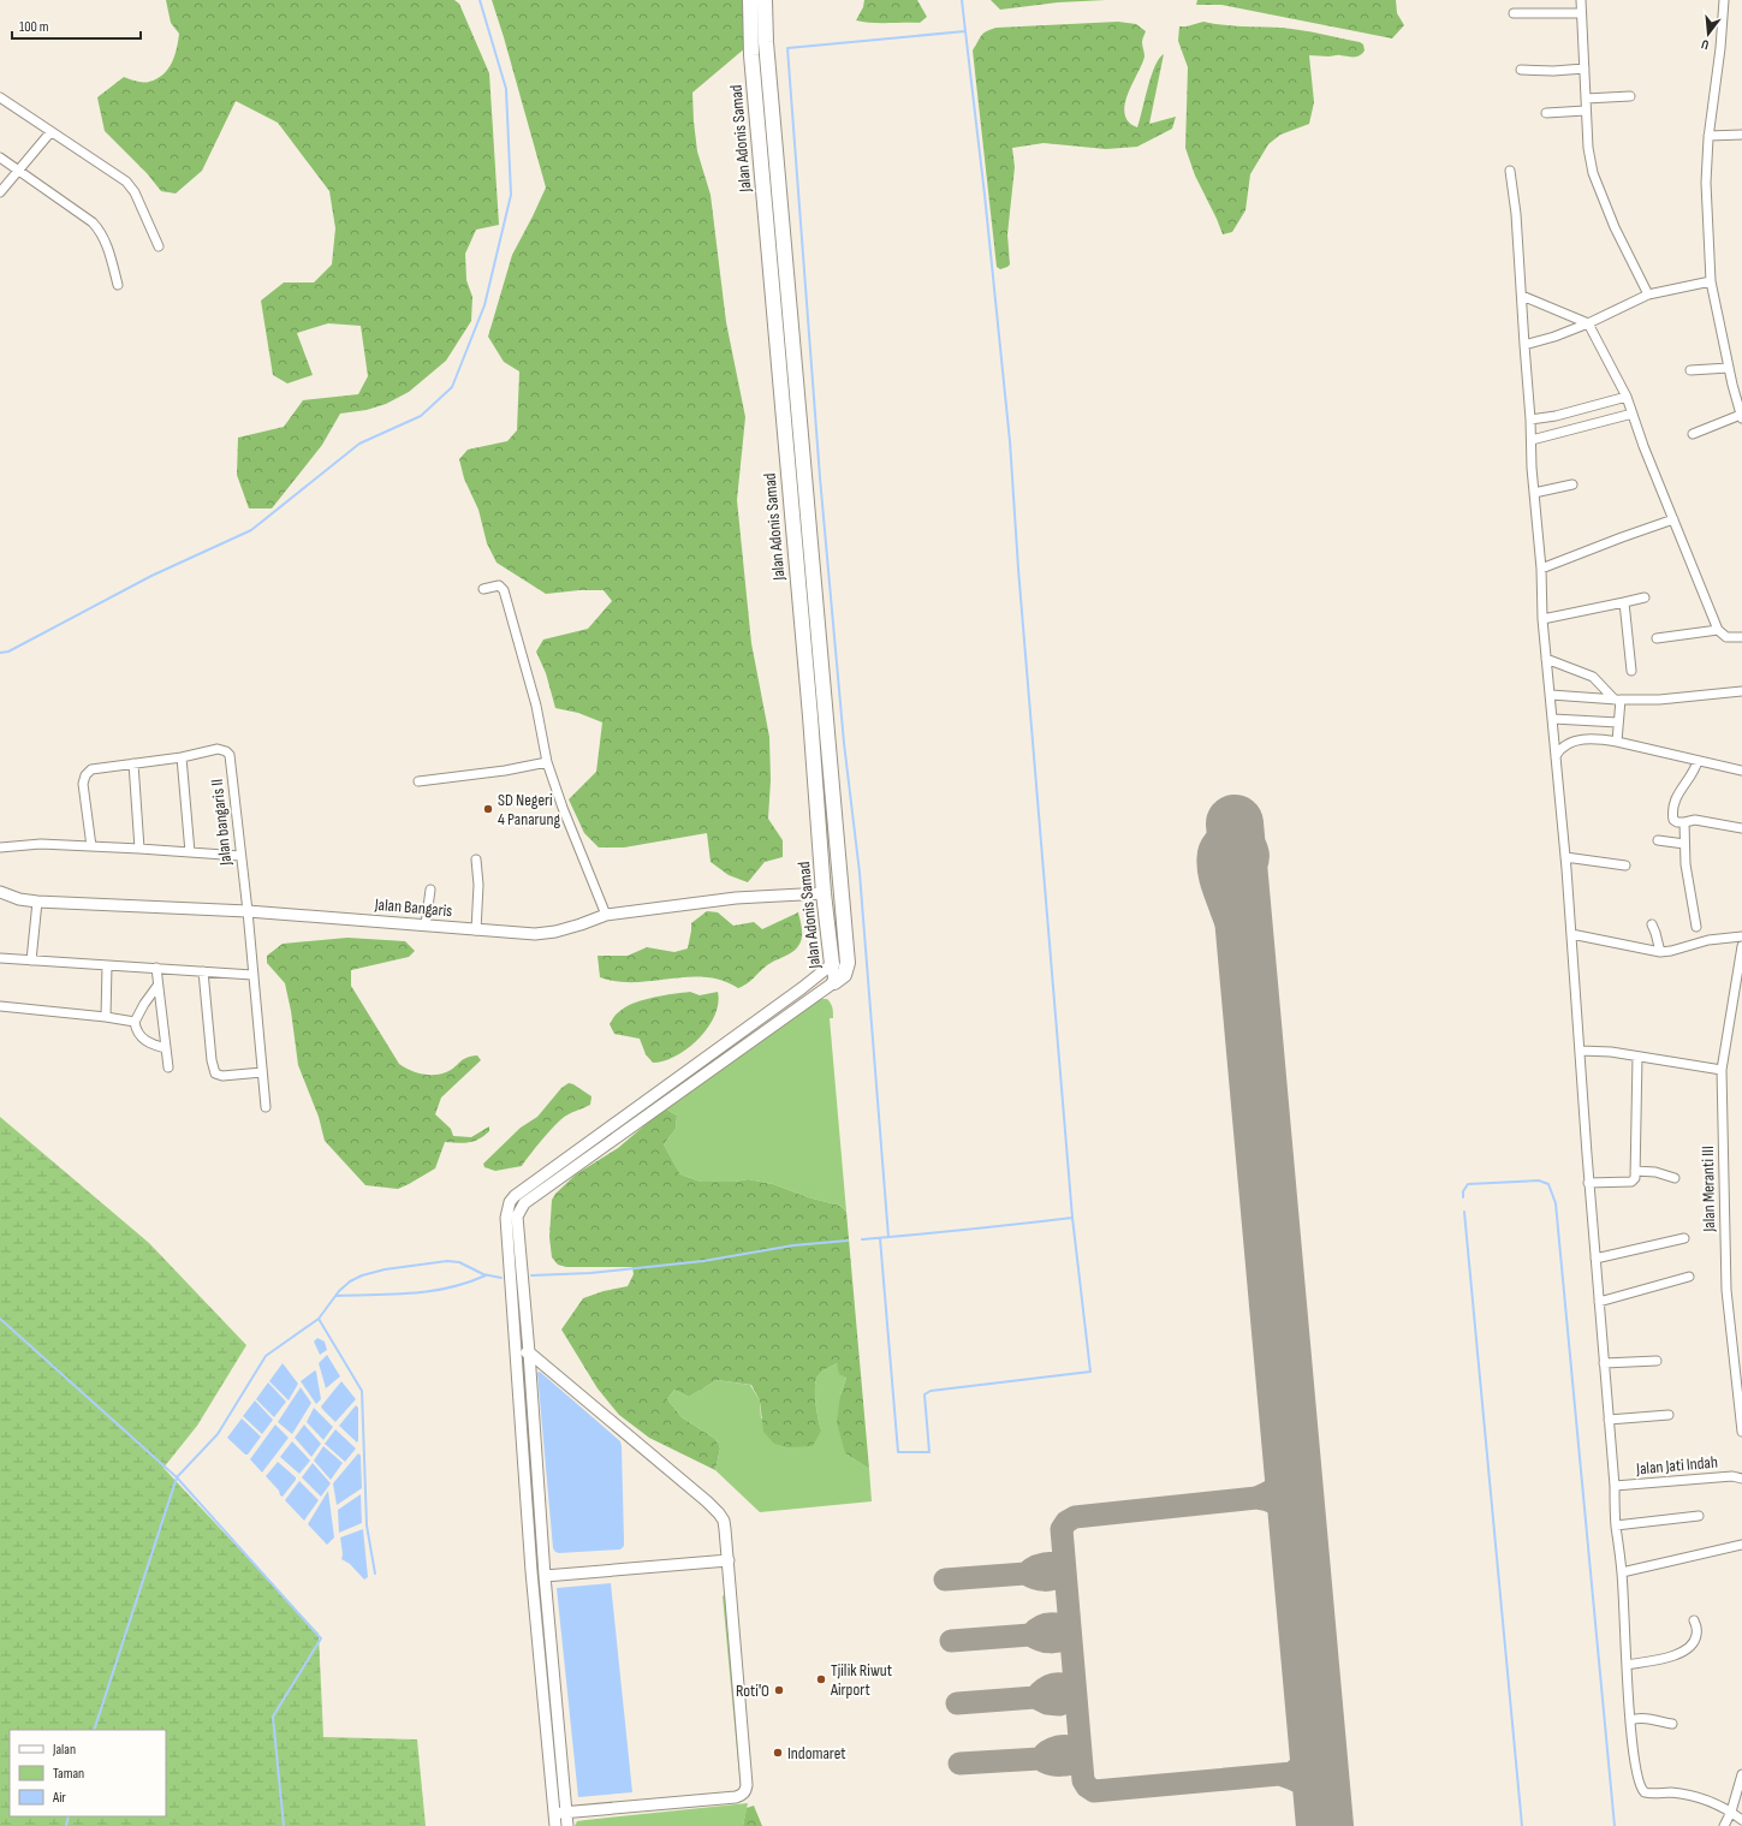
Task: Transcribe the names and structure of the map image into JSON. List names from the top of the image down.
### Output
{
  "streets": {
    "highway": ["Jalan Adonis Samad"],
    "main road": ["Jalan Bangaris"],
    "street": ["Jalan bangaris II", "Jalan Meranti III", "Jalan Jati Indah"]
  },
  "crossings": [
    ["Jalan Adonis Samad", "Jalan Bangaris"],
    ["Jalan bangaris II", "Jalan Bangaris"]
  ],
  "places": [
    "SD Negeri 4 Panarung",
    "Tjilik Riwut Airport",
    "Roti'O",
    "Indomaret"
  ],
  "legend": ["Jalan", "Taman", "Air"],
  "scale_bar": "100 m",
  "north": "bottom"
}
